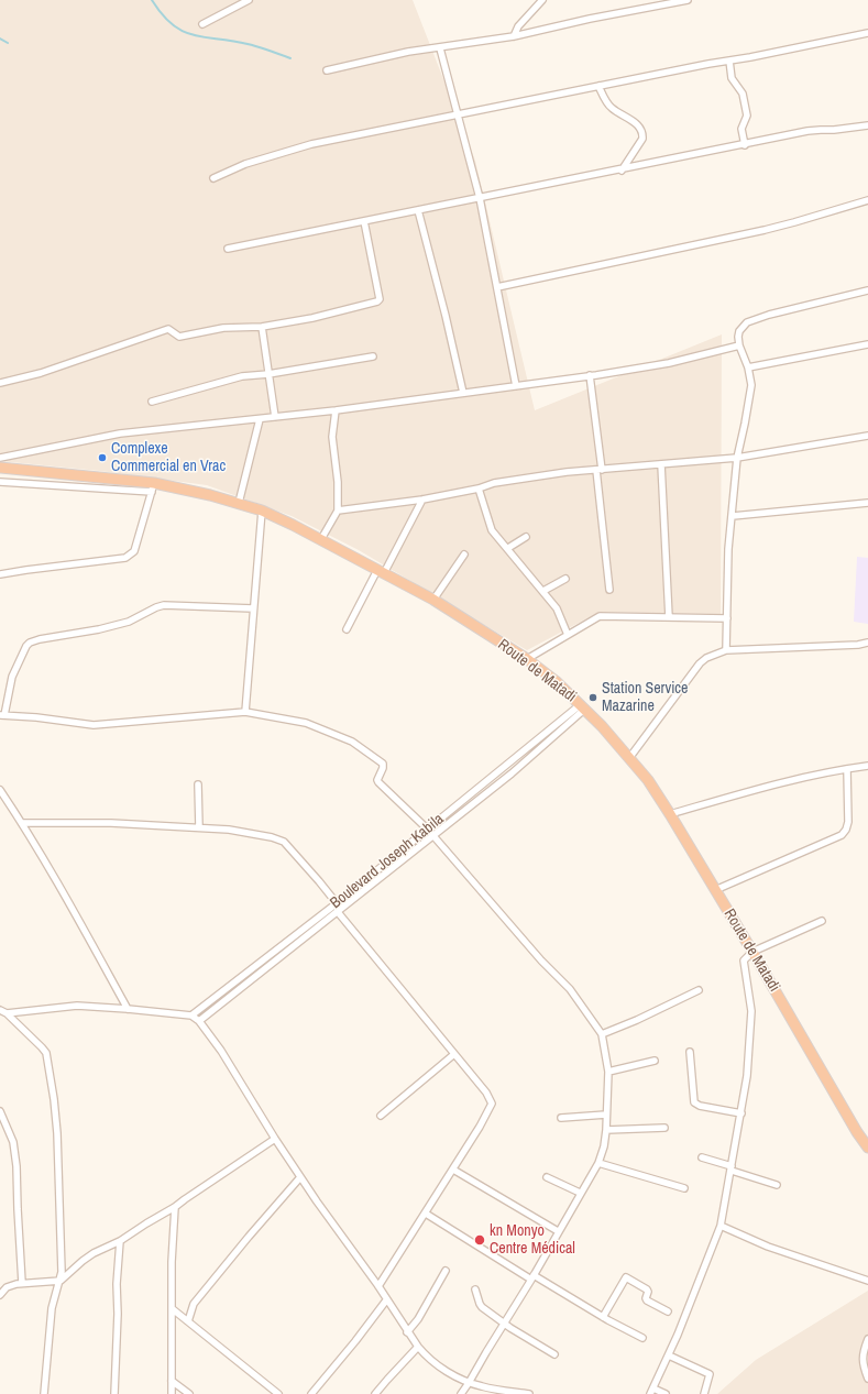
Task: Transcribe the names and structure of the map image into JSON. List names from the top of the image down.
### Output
{
  "streets": {
    "highway": ["Route de Matadi"],
    "street": ["Boulevard Joseph Kabila"]
  },
  "crossings": [
    ["Route de Matadi", "Boulevard Joseph Kabila"]
  ],
  "places": ["Complexe Commercial en Vrac", "Station Service Mazarine", "kn Monyo Centre Médical"]
}
